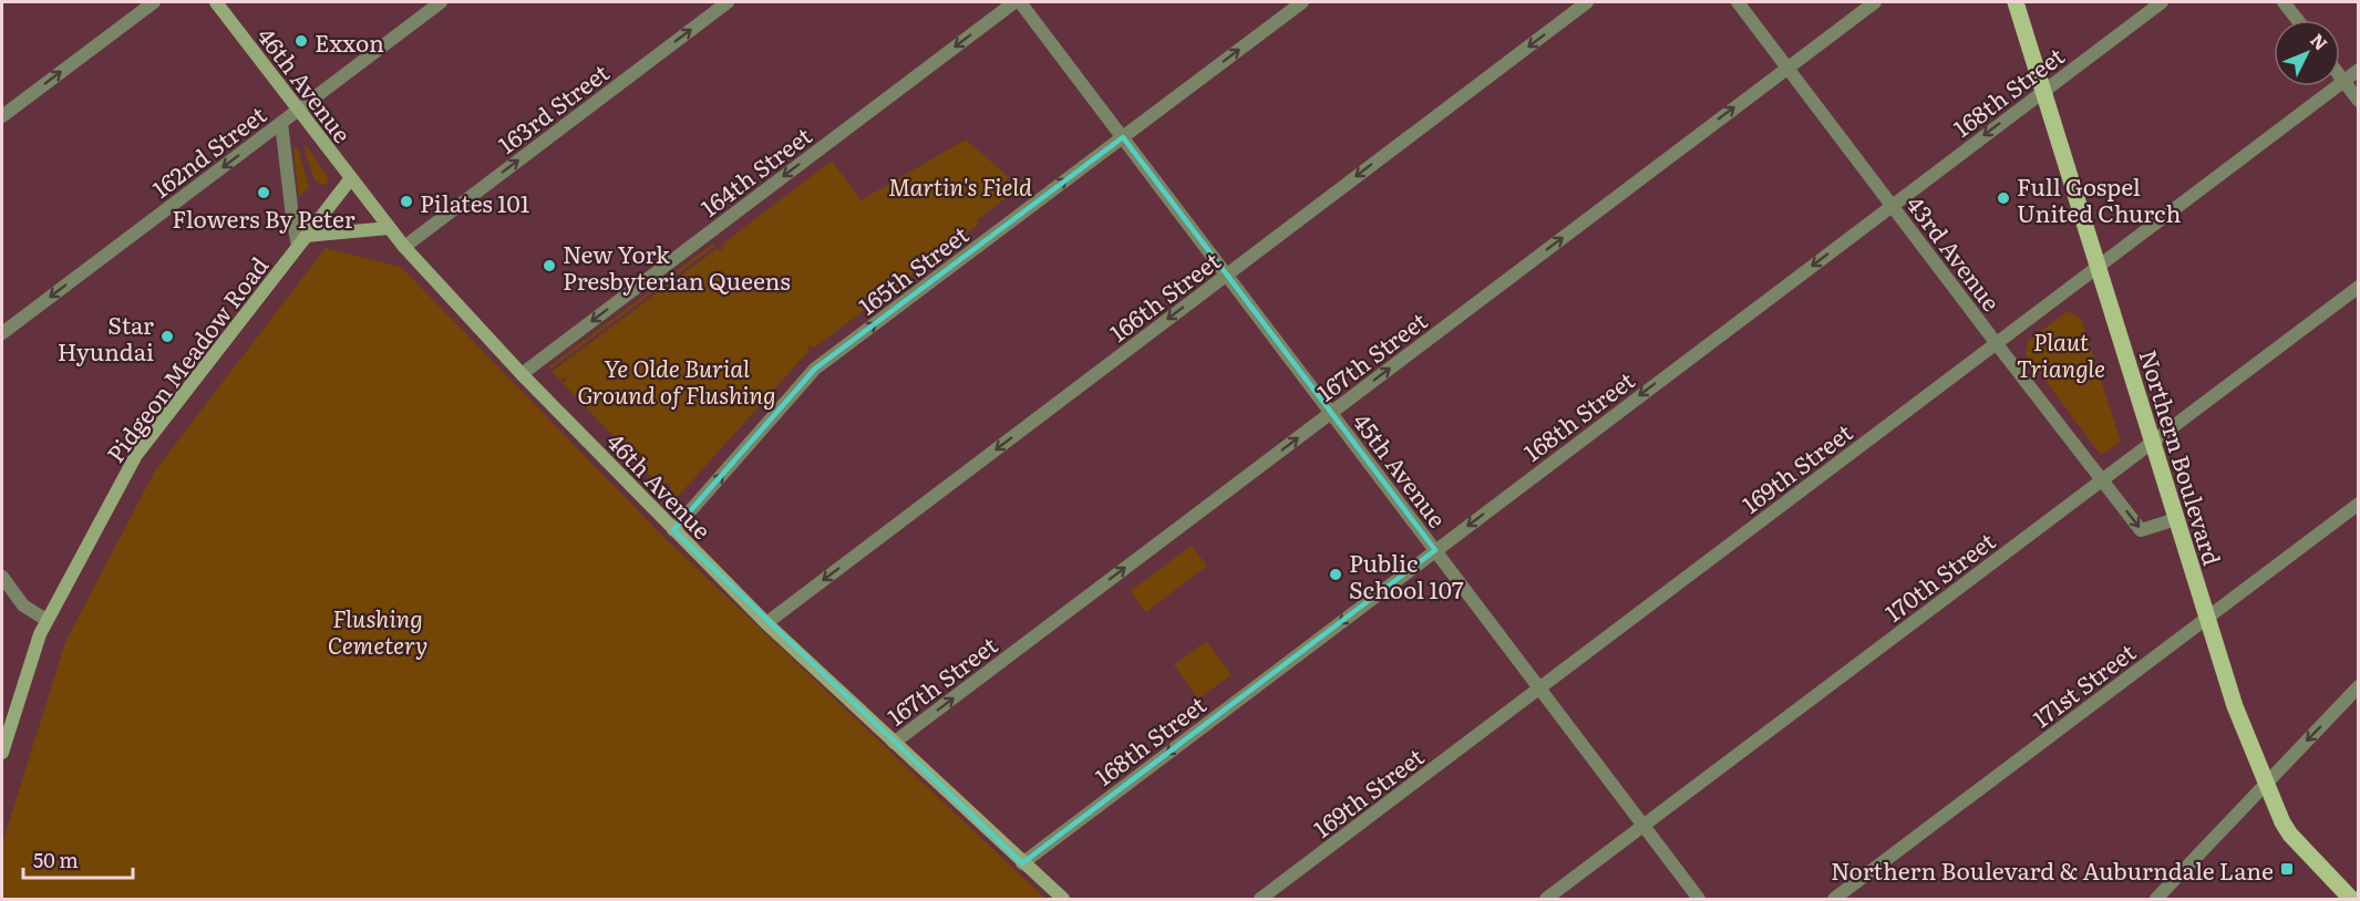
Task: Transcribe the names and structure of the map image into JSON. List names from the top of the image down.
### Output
{
  "streets": {
    "main road": ["Northern Boulevard"],
    "street": [
      "46th Avenue",
      "168th Street",
      "163rd Street",
      "162nd Street",
      "164th Street",
      "43rd Avenue",
      "165th Street",
      "166th Street",
      "167th Street",
      "Pidgeon Meadow Road",
      "169th Street",
      "45th Avenue",
      "170th Street",
      "171st Street"
    ]
  },
  "crossings": [
    ["46th Avenue", "168th Street"],
    ["46th Avenue", "163rd Street"],
    ["46th Avenue", "162nd Street"],
    ["46th Avenue", "164th Street"],
    ["46th Avenue", "165th Street"],
    ["46th Avenue", "166th Street"],
    ["46th Avenue", "167th Street"],
    ["46th Avenue", "Pidgeon Meadow Road"],
    ["168th Street", "43rd Avenue"],
    ["168th Street", "Northern Boulevard"],
    ["168th Street", "45th Avenue"],
    ["162nd Street", "Pidgeon Meadow Road"],
    ["43rd Avenue", "167th Street"],
    ["43rd Avenue", "Northern Boulevard"],
    ["43rd Avenue", "169th Street"],
    ["43rd Avenue", "170th Street"],
    ["165th Street", "45th Avenue"],
    ["166th Street", "45th Avenue"],
    ["167th Street", "45th Avenue"],
    ["Northern Boulevard", "169th Street"],
    ["Northern Boulevard", "170th Street"],
    ["Northern Boulevard", "171st Street"],
    ["169th Street", "45th Avenue"],
    ["45th Avenue", "170th Street"]
  ],
  "one_way": [
    "168th Street",
    "163rd Street",
    "162nd Street",
    "164th Street",
    "165th Street",
    "166th Street",
    "167th Street"
  ],
  "parks": [
    "Martin's Field",
    "Plaut Triangle",
    "Ye Olde Burial Ground of Flushing",
    "Flushing Cemetery"
  ],
  "places": {
    "other": [
      "Exxon",
      "Flowers By Peter",
      "Full Gospel United Church",
      "Pilates 101",
      "New York Presbyterian Queens",
      "Star Hyundai",
      "Public School 107"
    ],
    "transit": ["Northern Boulevard & Auburndale Lane"]
  },
  "scale_bar": "50 m",
  "north": "top right"
}
